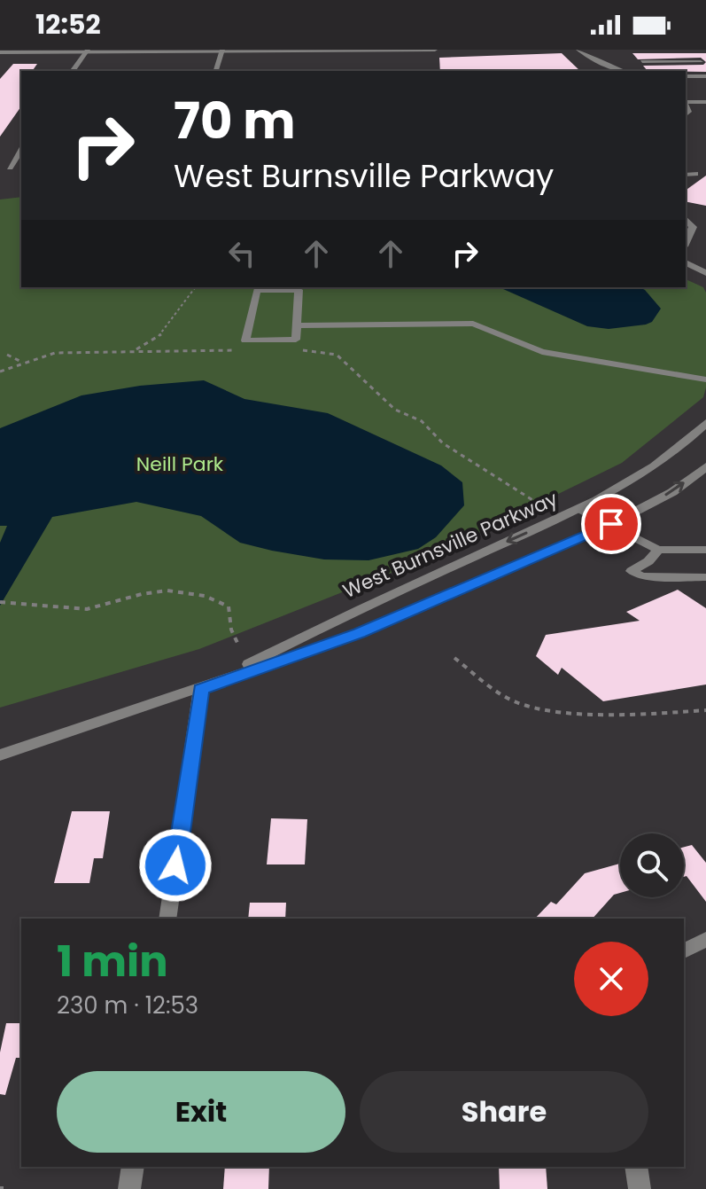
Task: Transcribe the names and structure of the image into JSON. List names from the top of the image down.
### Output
{
  "streets": {
    "street": ["West Burnsville Parkway"]
  },
  "parks": ["Neill Park"],
  "page": {
    "status": "12:52",
    "turn": ["70 m", "West Burnsville Parkway"],
    "heading": ["1 min", "230 m · 12:53"],
    "buttons": ["Exit", "Share"]
  }
}
